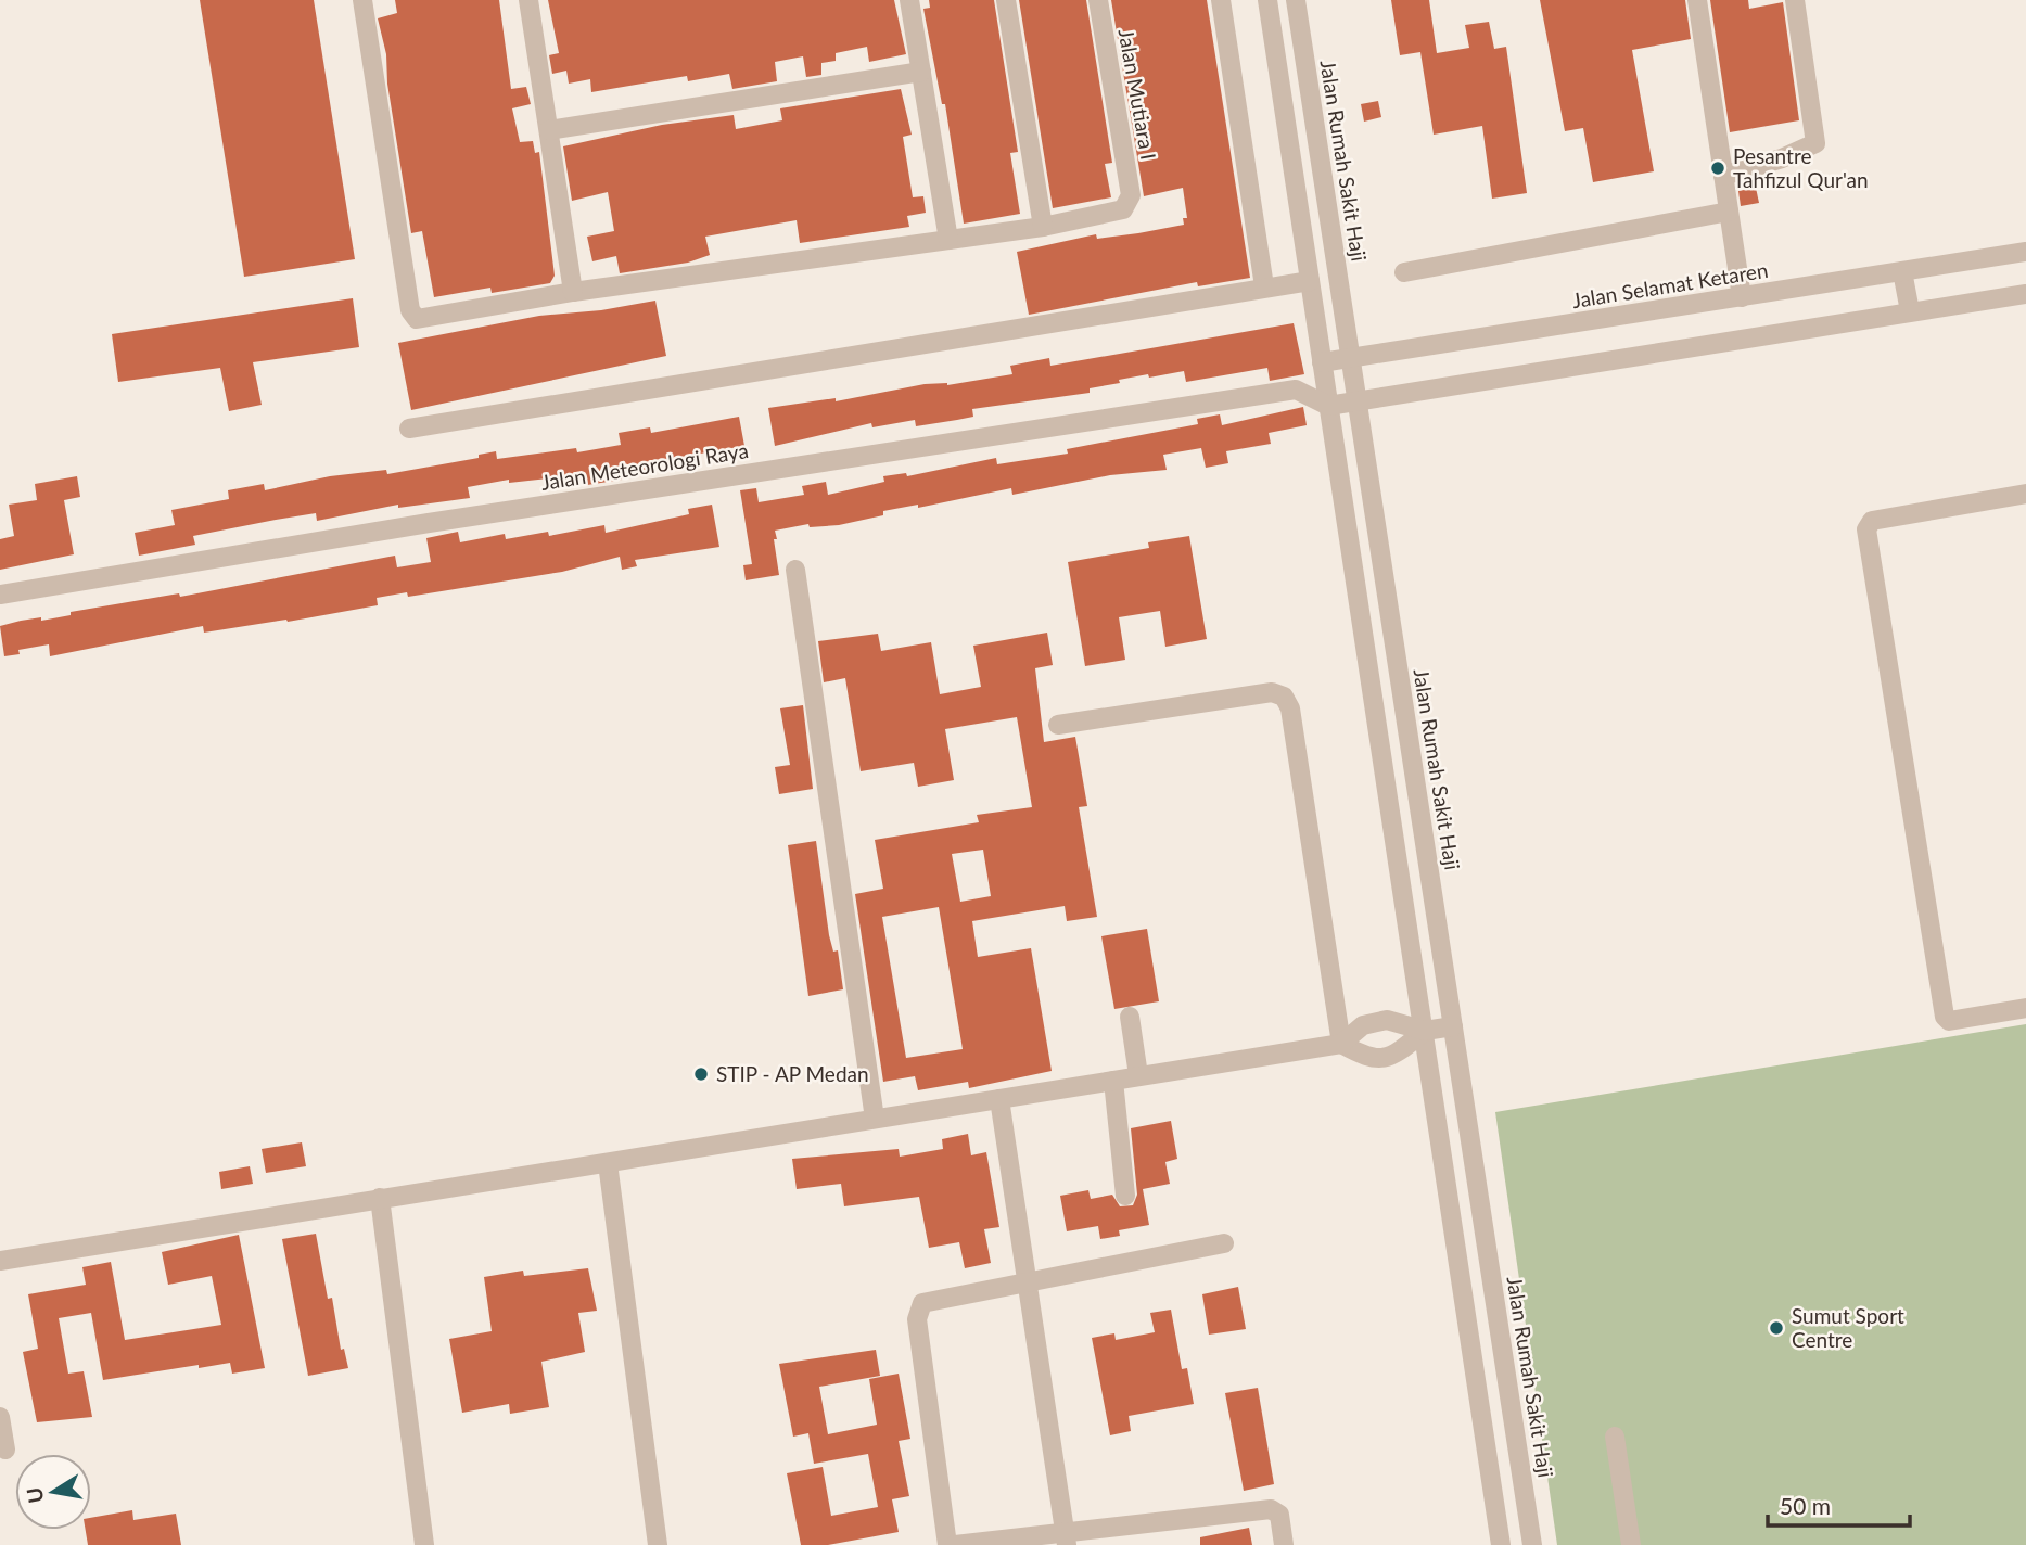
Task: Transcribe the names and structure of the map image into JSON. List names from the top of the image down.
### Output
{
  "streets": {
    "street": [
      "Jalan Mutiara I",
      "Jalan Rumah Sakit Haji",
      "Jalan Selamat Ketaren",
      "Jalan Meteorologi Raya"
    ]
  },
  "crossings": [
    ["Jalan Rumah Sakit Haji", "Jalan Selamat Ketaren"]
  ],
  "places": ["Pesantre Tahfizul Qur'an", "STIP - AP Medan", "Sumut Sport Centre"],
  "scale_bar": "50 m",
  "north": "left"
}
